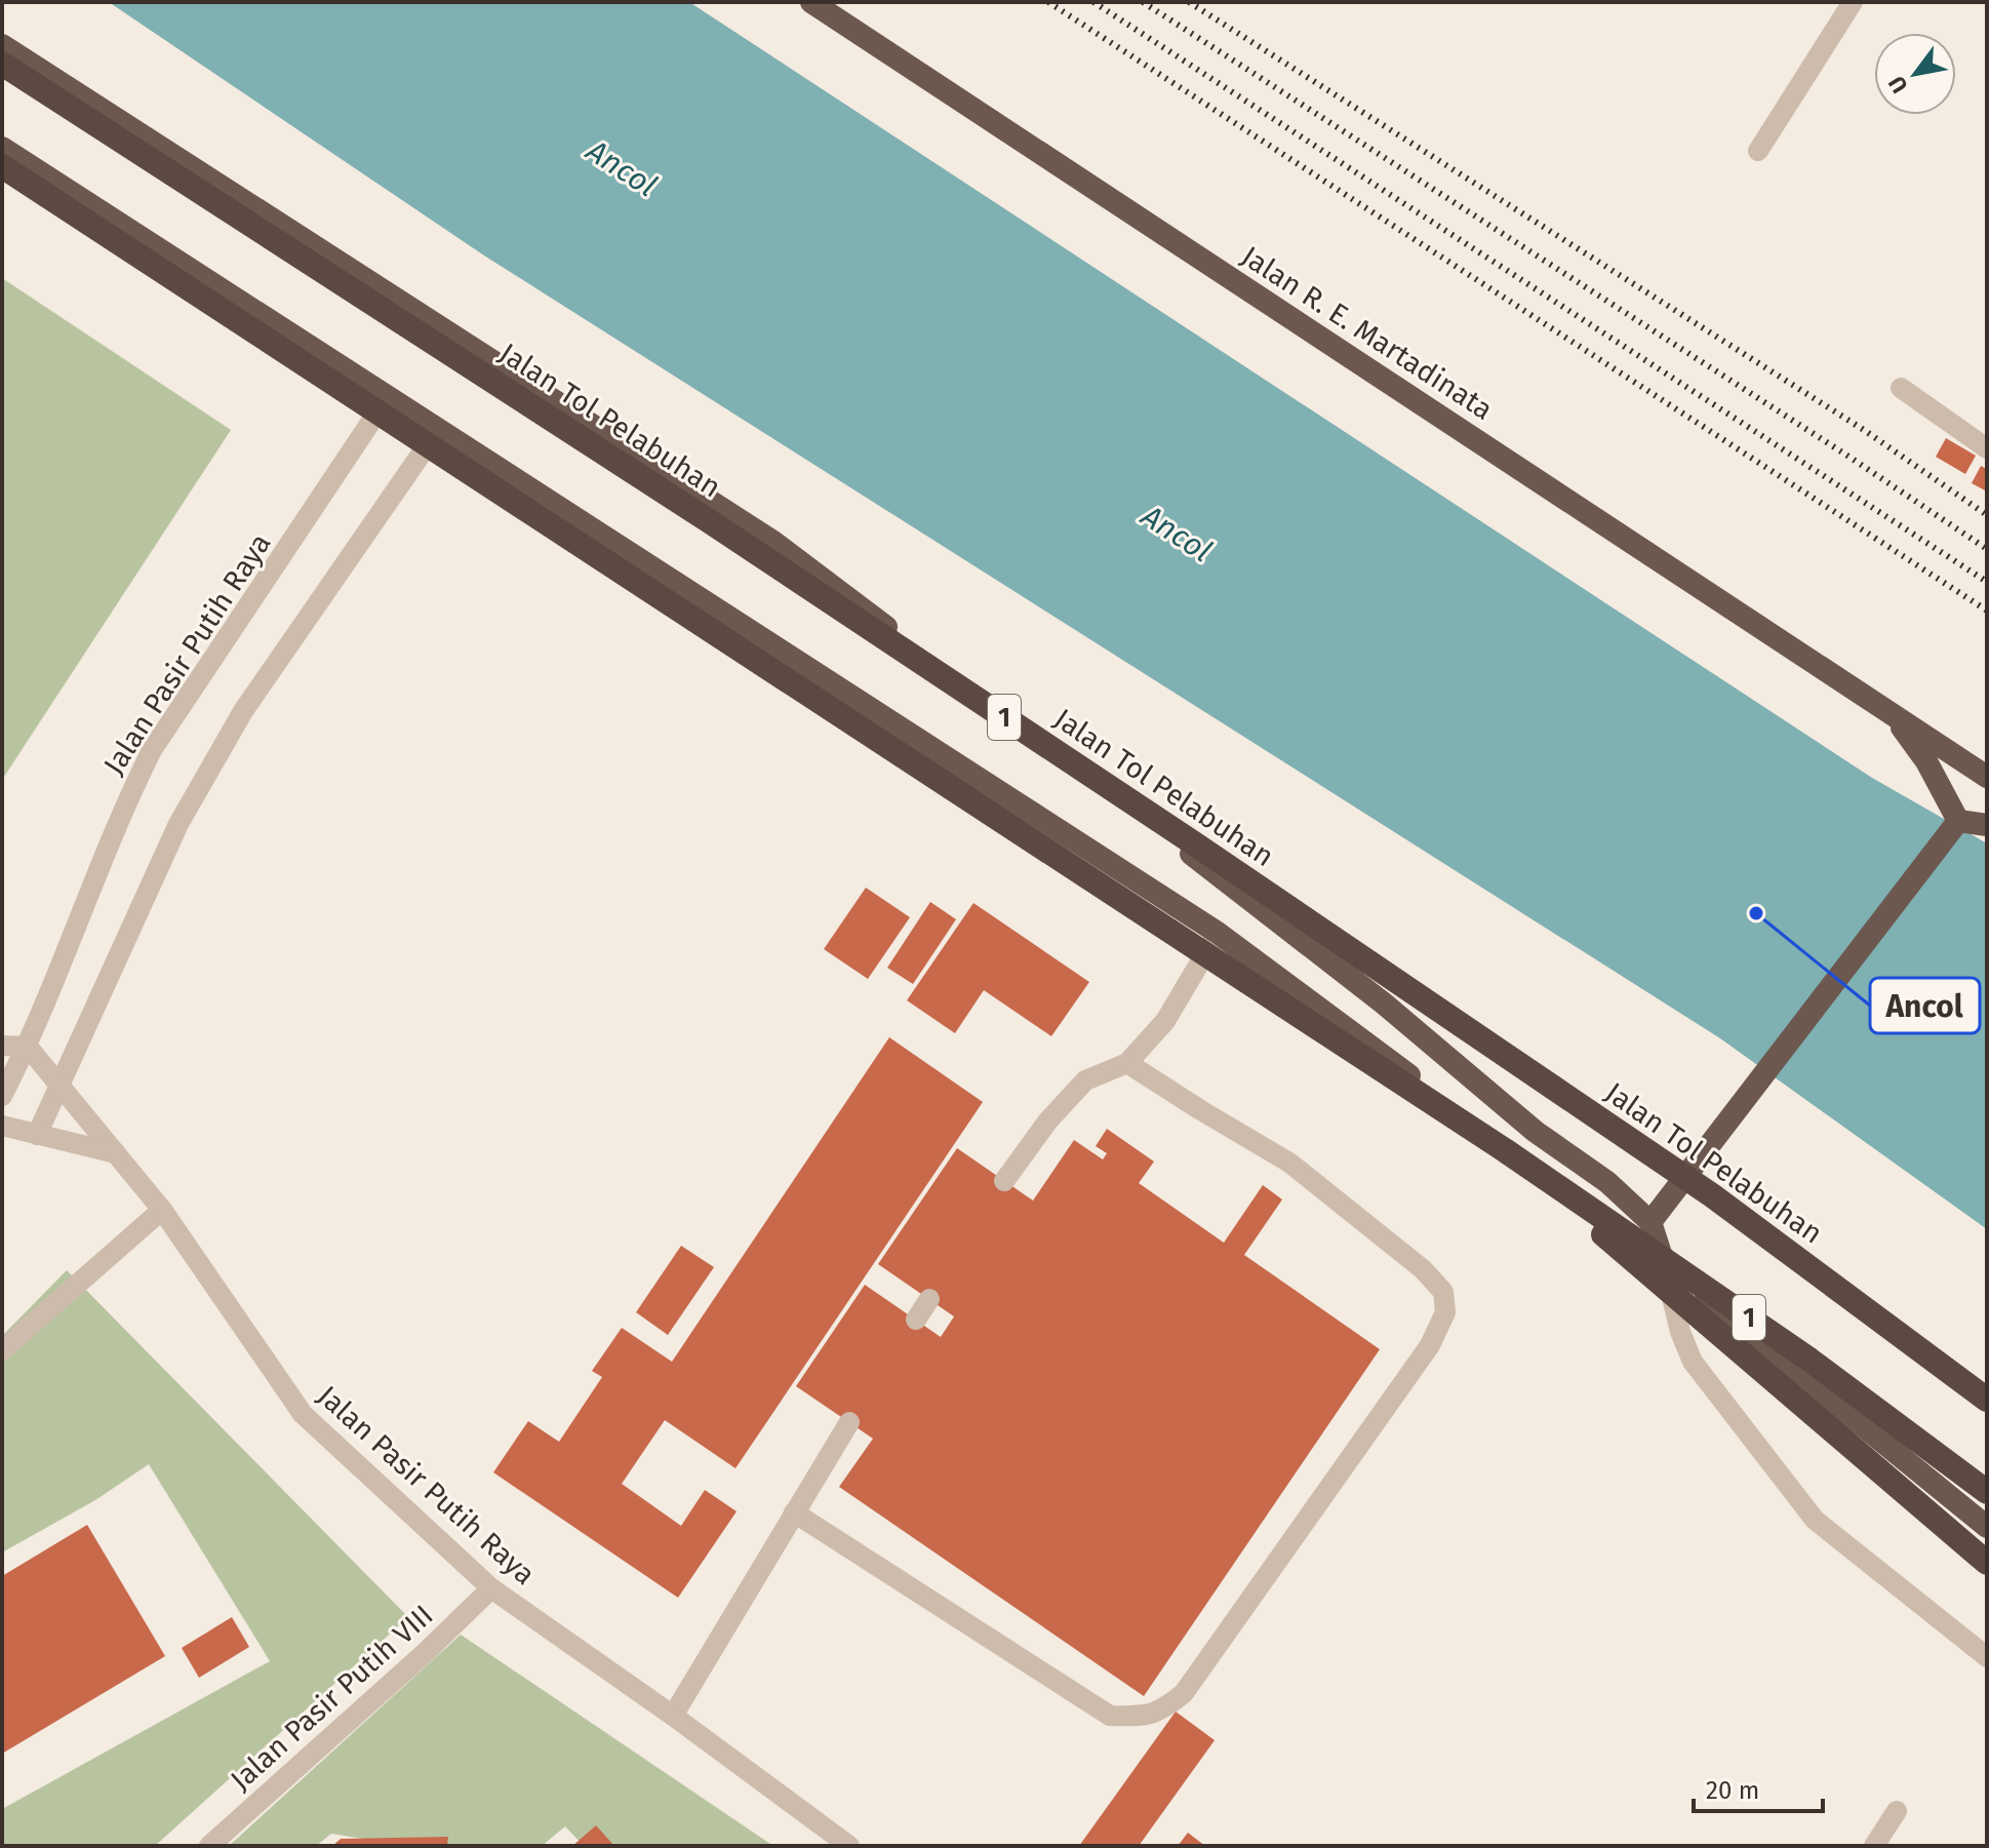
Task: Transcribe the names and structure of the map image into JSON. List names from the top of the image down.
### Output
{
  "streets": {
    "highway": ["Jalan R. E. Martadinata", "Jalan Tol Pelabuhan", "1"],
    "street": ["Jalan Pasir Putih Raya", "Jalan Pasir Putih VIII"]
  },
  "crossings": [
    ["Jalan Pasir Putih Raya", "Jalan Pasir Putih VIII"]
  ],
  "water": ["Ancol"],
  "places": ["Ancol"],
  "scale_bar": "20 m",
  "north": "bottom left"
}
